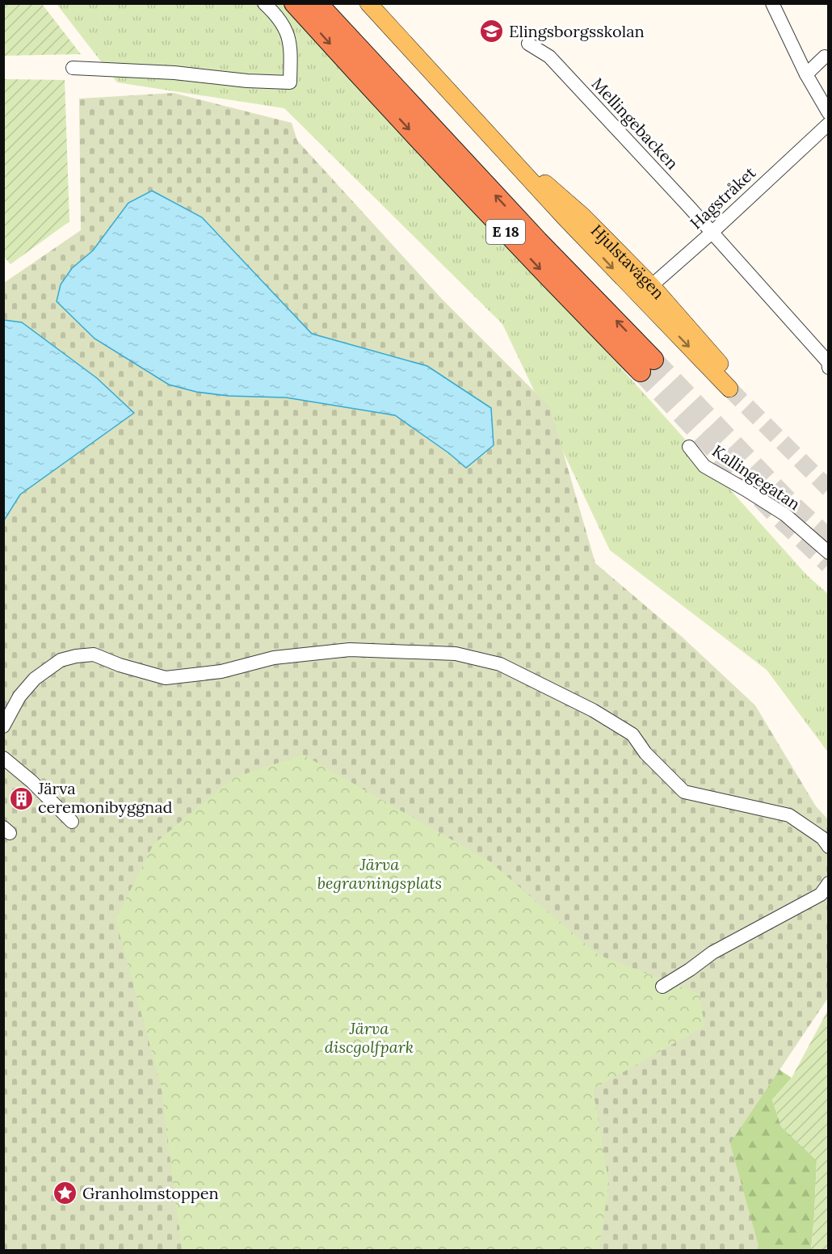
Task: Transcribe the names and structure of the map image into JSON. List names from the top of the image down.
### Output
{
  "streets": {
    "highway": ["E 18"],
    "main road": ["Hjulstavägen"],
    "street": ["Mellingebacken", "Hagstråket", "Kallingegatan"]
  },
  "crossings": [
    ["Mellingebacken", "Hagstråket"],
    ["Hagstråket", "Hjulstavägen"]
  ],
  "parks": ["Järva begravningsplats", "Järva discgolfpark"],
  "places": {
    "school or university": ["Elingsborgsskolan"],
    "building": ["Järva ceremonibyggnad"],
    "place": ["Granholmstoppen"]
  }
}
